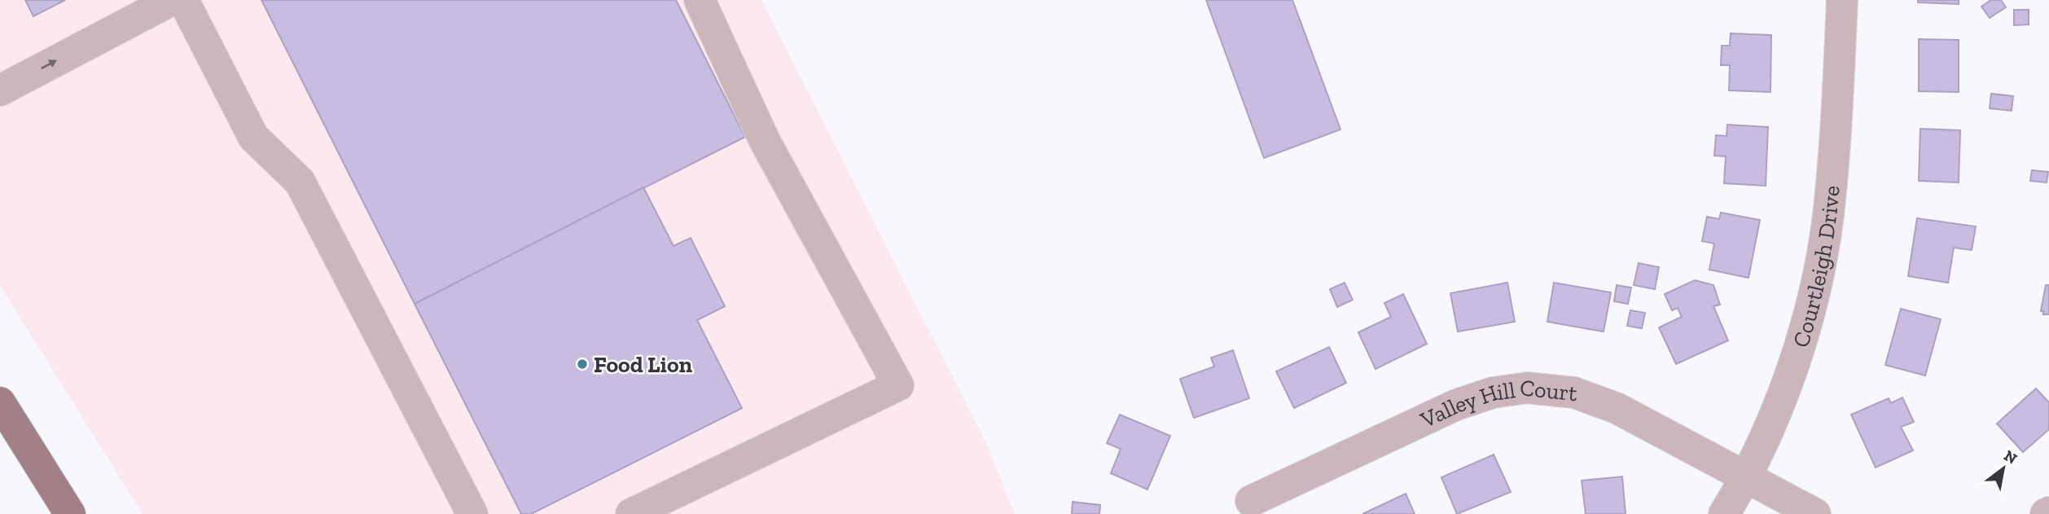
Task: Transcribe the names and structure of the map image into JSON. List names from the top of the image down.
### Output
{
  "streets": {
    "street": ["Courtleigh Drive", "Valley Hill Court"]
  },
  "crossings": [
    ["Courtleigh Drive", "Valley Hill Court"]
  ],
  "places": ["Food Lion"],
  "north": "top right"
}
